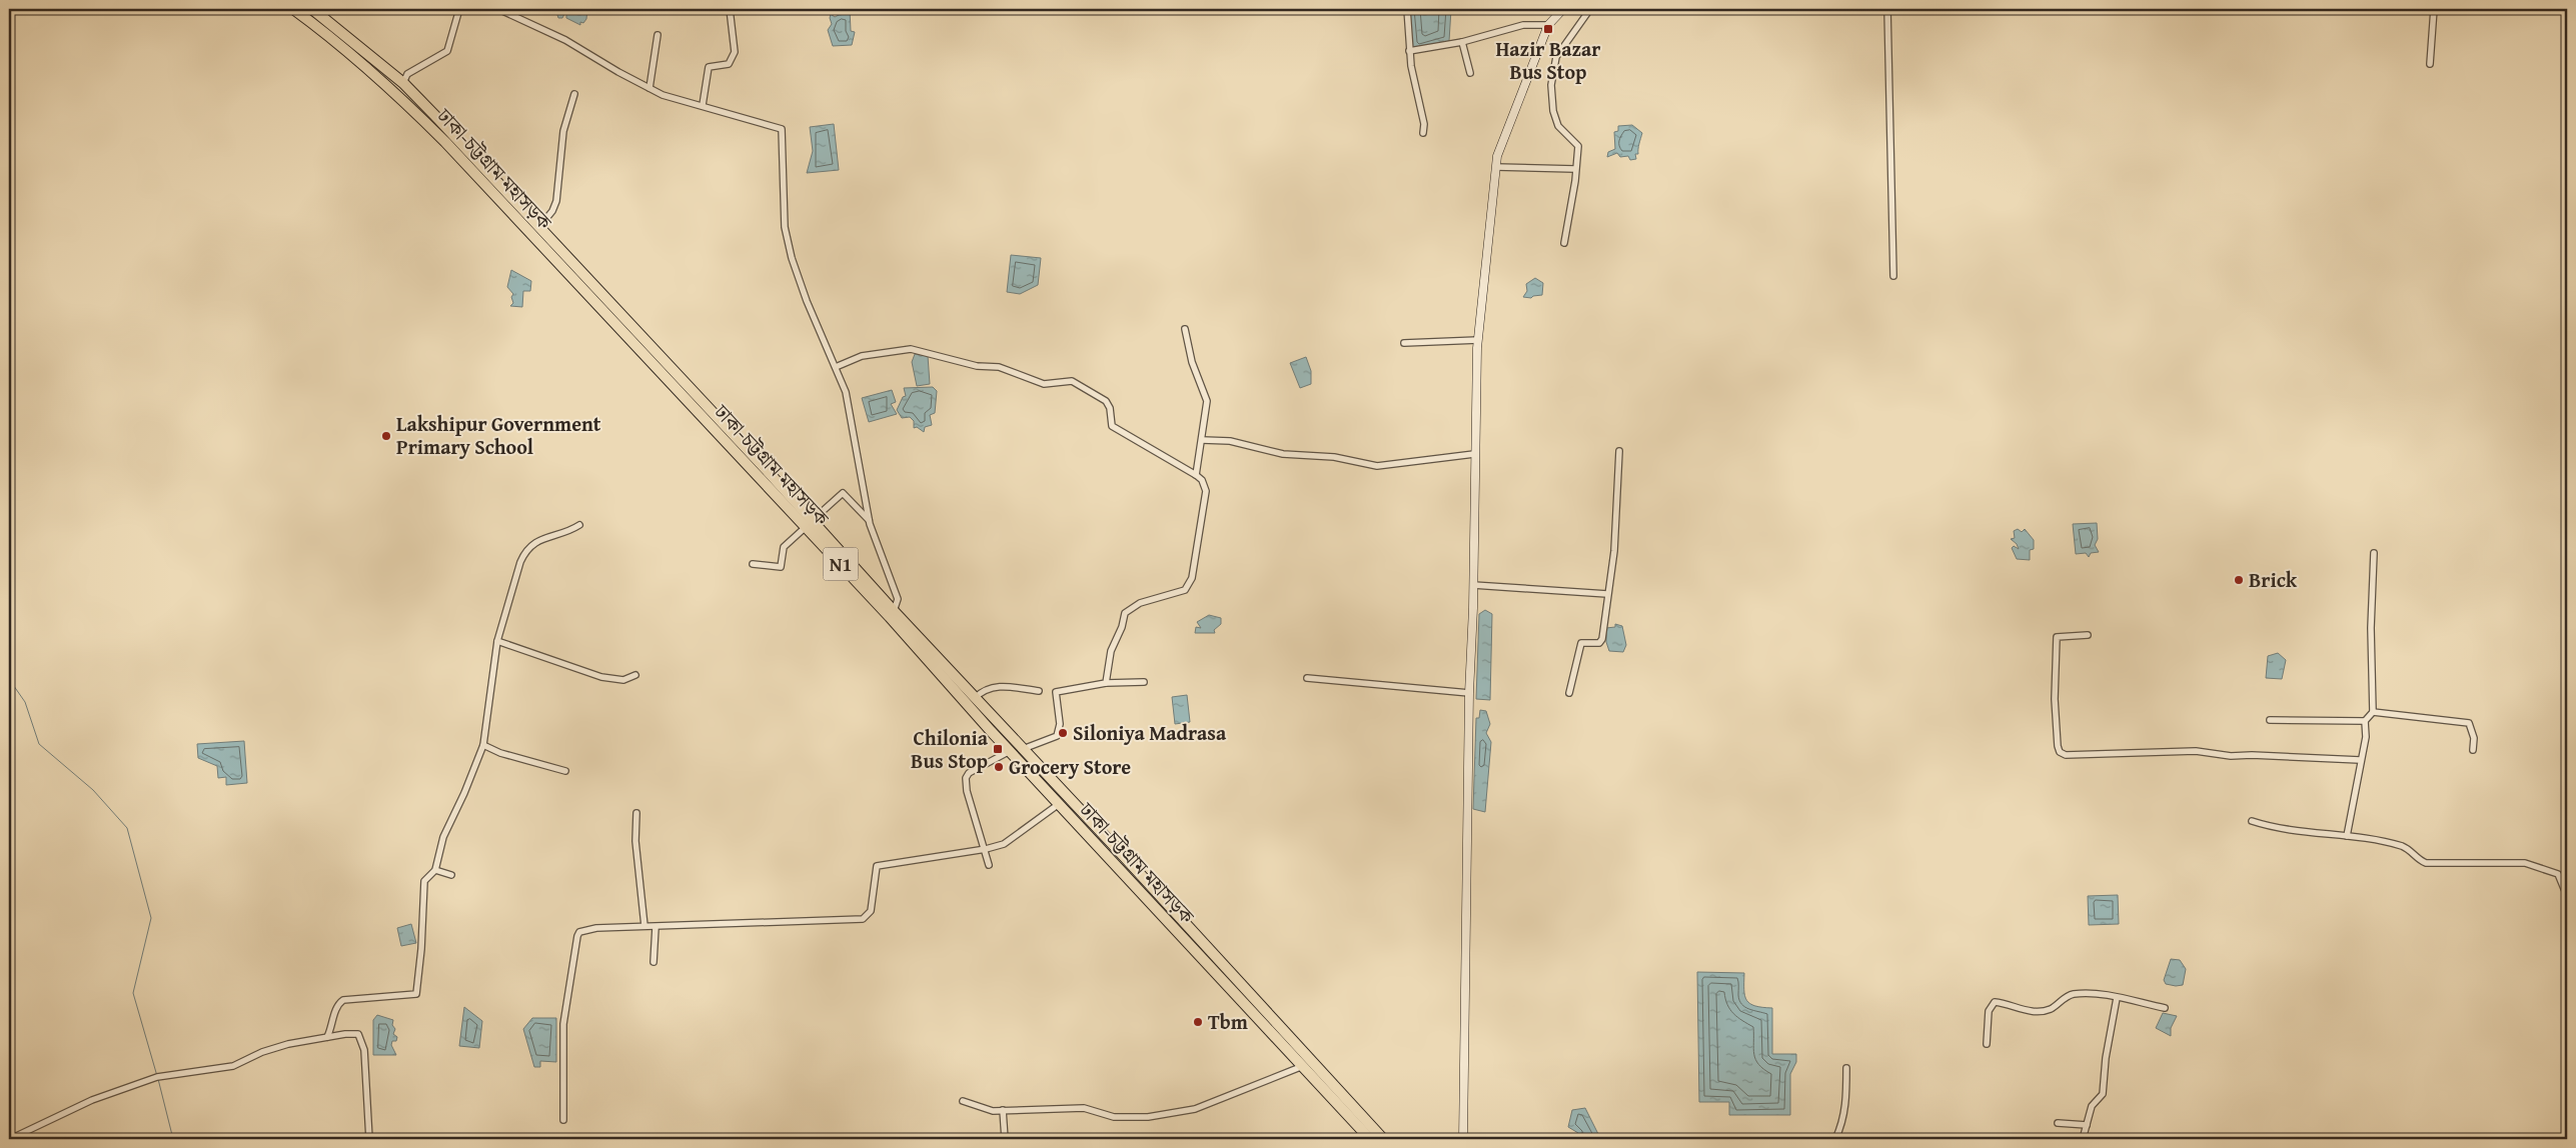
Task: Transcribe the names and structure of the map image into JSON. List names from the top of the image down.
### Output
{
  "streets": {
    "highway": ["ঢাকা-চট্টগ্রাম মহাসড়ক", "N1"]
  },
  "places": {
    "transit": ["Hazir Bazar Bus Stop", "Chilonia Bus Stop"],
    "other": [
      "Lakshipur Government Primary School",
      "Brick",
      "Siloniya Madrasa",
      "Grocery Store",
      "Tbm"
    ]
  }
}
